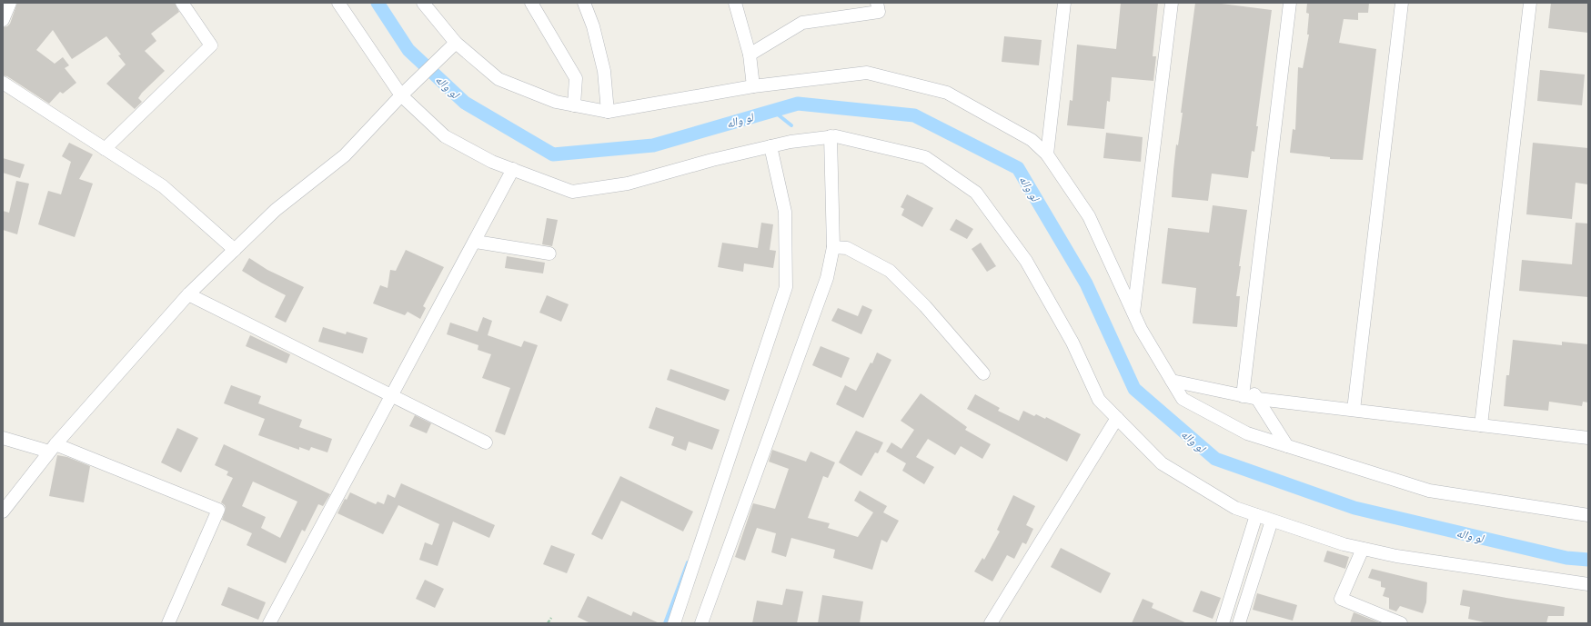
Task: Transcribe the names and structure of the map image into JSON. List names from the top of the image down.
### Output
{
  "water": ["لو واله"]
}
